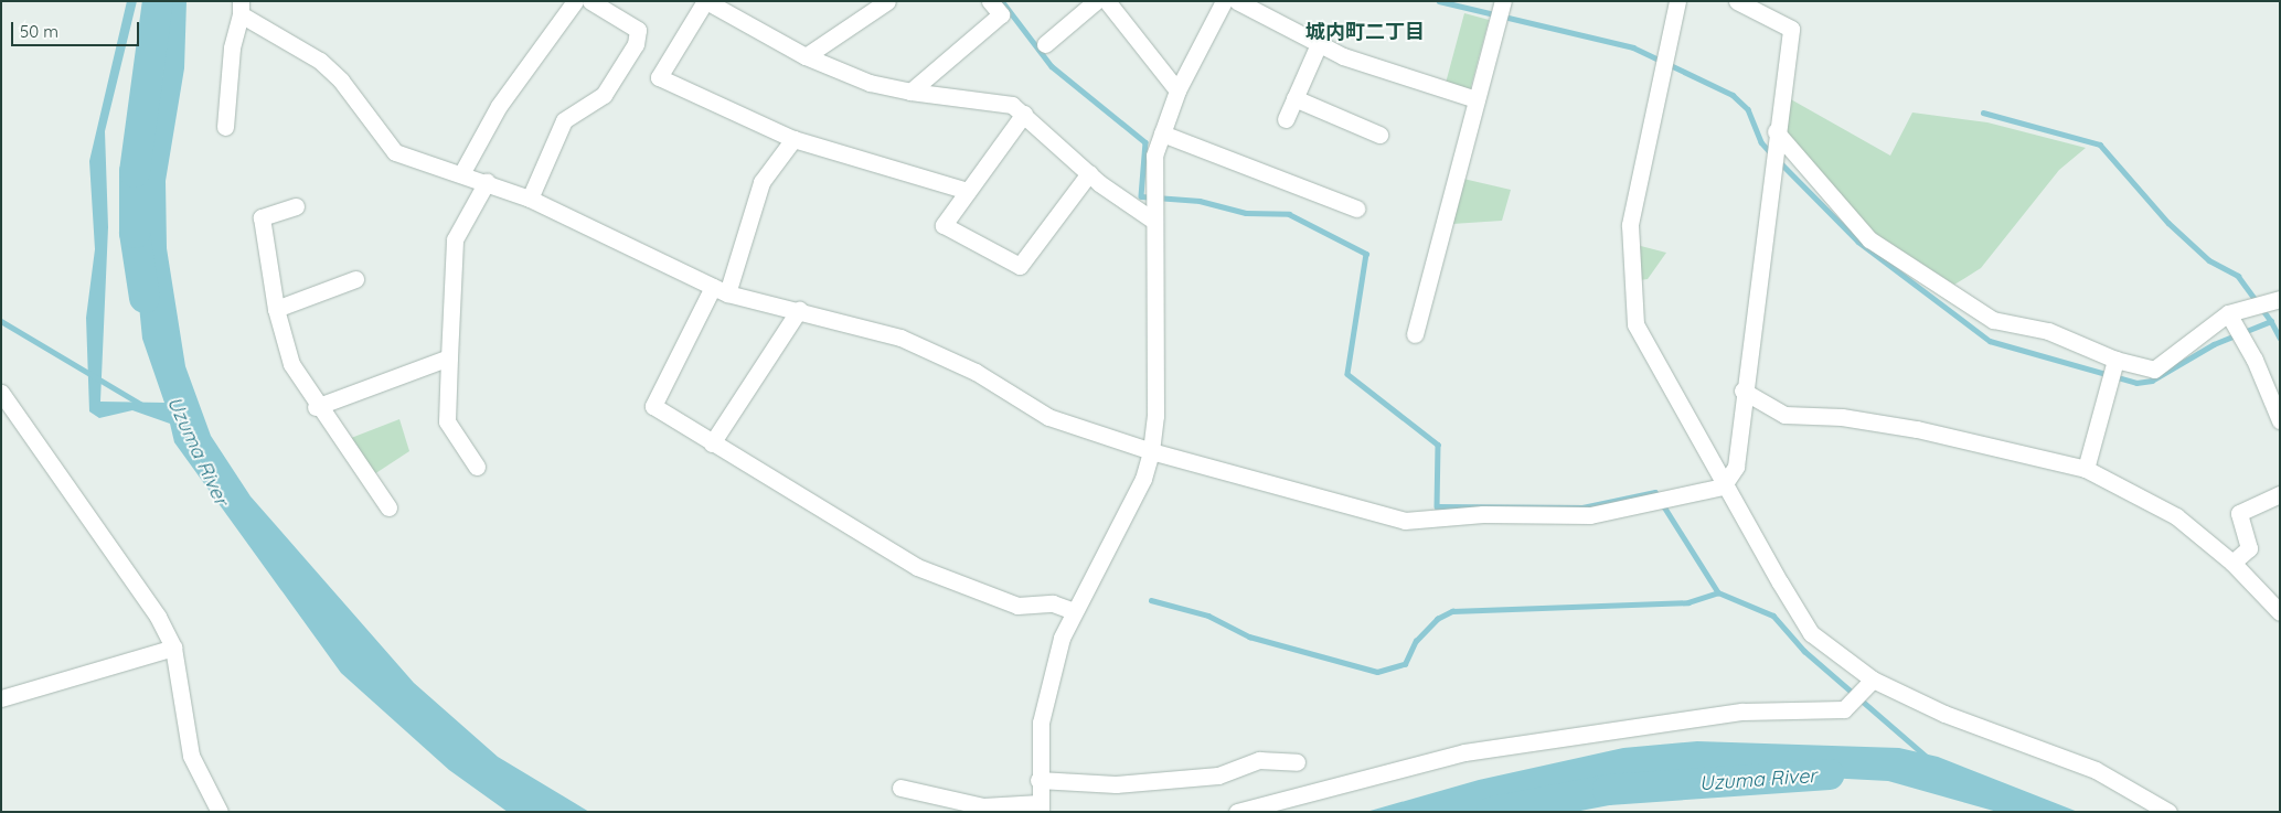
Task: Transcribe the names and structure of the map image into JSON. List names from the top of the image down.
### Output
{
  "districts": ["城内町二丁目"],
  "water": ["Uzuma River"],
  "scale_bar": "50 m"
}
